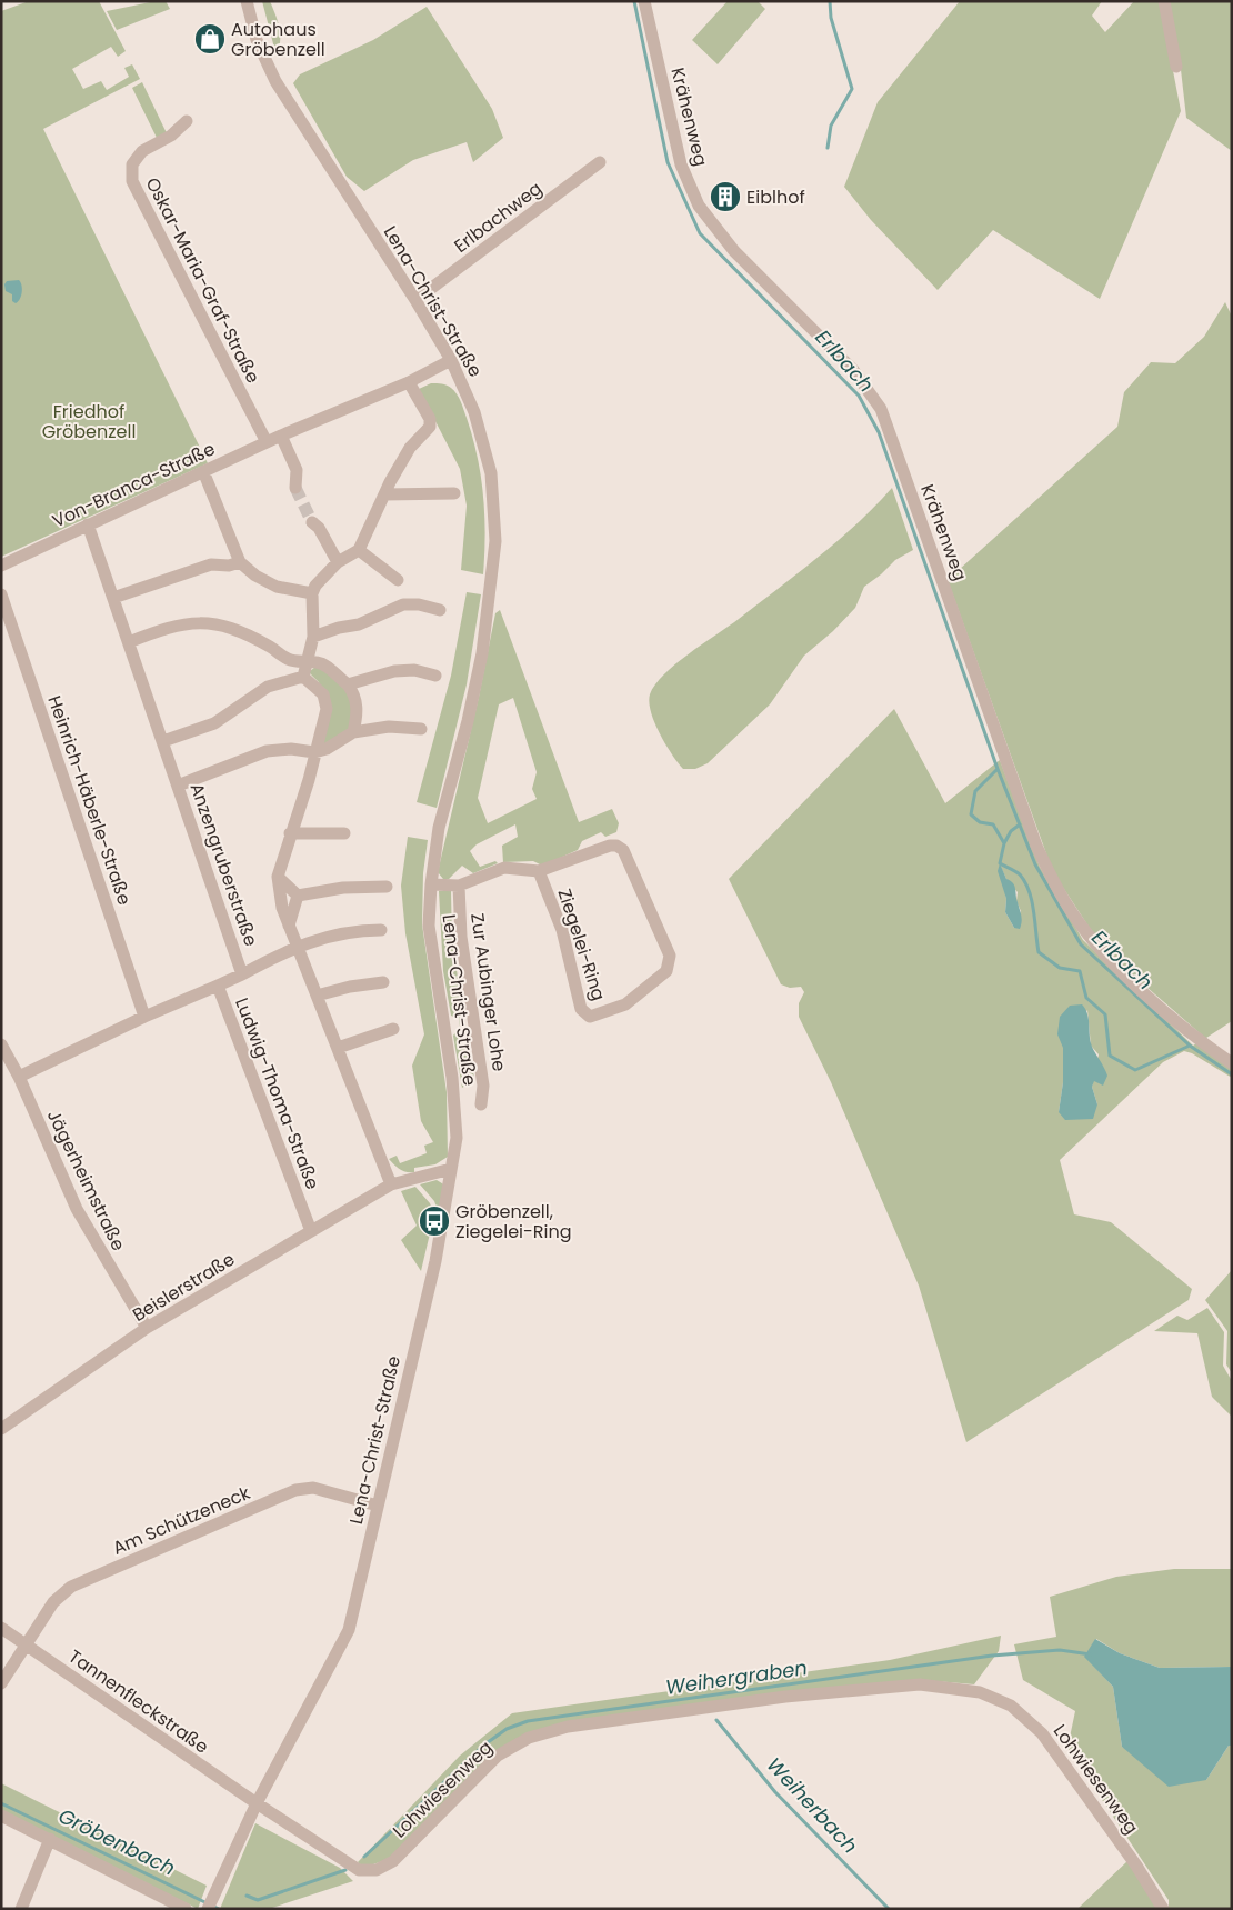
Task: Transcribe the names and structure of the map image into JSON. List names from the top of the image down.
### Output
{
  "streets": {
    "street": [
      "Krähenweg",
      "Erlbachweg",
      "Oskar-Maria-Graf-Straße",
      "Lena-Christ-Straße",
      "Von-Branca-Straße",
      "Heinrich-Häberle-Straße",
      "Anzengruberstraße",
      "Ziegelei-Ring",
      "Zur Aubinger Lohe",
      "Ludwig-Thoma-Straße",
      "Jägerheimstraße",
      "Beislerstraße",
      "Am Schützeneck",
      "Tannenfleckstraße",
      "Lohwiesenweg"
    ]
  },
  "crossings": [
    ["Erlbachweg", "Lena-Christ-Straße"],
    ["Oskar-Maria-Graf-Straße", "Von-Branca-Straße"],
    ["Lena-Christ-Straße", "Von-Branca-Straße"],
    ["Lena-Christ-Straße", "Ziegelei-Ring"],
    ["Lena-Christ-Straße", "Beislerstraße"],
    ["Lena-Christ-Straße", "Am Schützeneck"],
    ["Lena-Christ-Straße", "Tannenfleckstraße"],
    ["Lena-Christ-Straße", "Lohwiesenweg"],
    ["Von-Branca-Straße", "Anzengruberstraße"],
    ["Heinrich-Häberle-Straße", "Ludwig-Thoma-Straße"],
    ["Anzengruberstraße", "Ludwig-Thoma-Straße"],
    ["Ziegelei-Ring", "Zur Aubinger Lohe"],
    ["Ludwig-Thoma-Straße", "Jägerheimstraße"],
    ["Ludwig-Thoma-Straße", "Beislerstraße"],
    ["Jägerheimstraße", "Beislerstraße"],
    ["Am Schützeneck", "Tannenfleckstraße"],
    ["Tannenfleckstraße", "Lohwiesenweg"]
  ],
  "water": [
    "Erlbach",
    "Weihergraben",
    "Weiherbach",
    "Gröbenbach"
  ],
  "parks": ["Friedhof Gröbenzell"],
  "places": {
    "shop": ["Autohaus Gröbenzell"],
    "building": ["Eiblhof"],
    "bus stop": ["Gröbenzell, Ziegelei-Ring"]
  }
}
